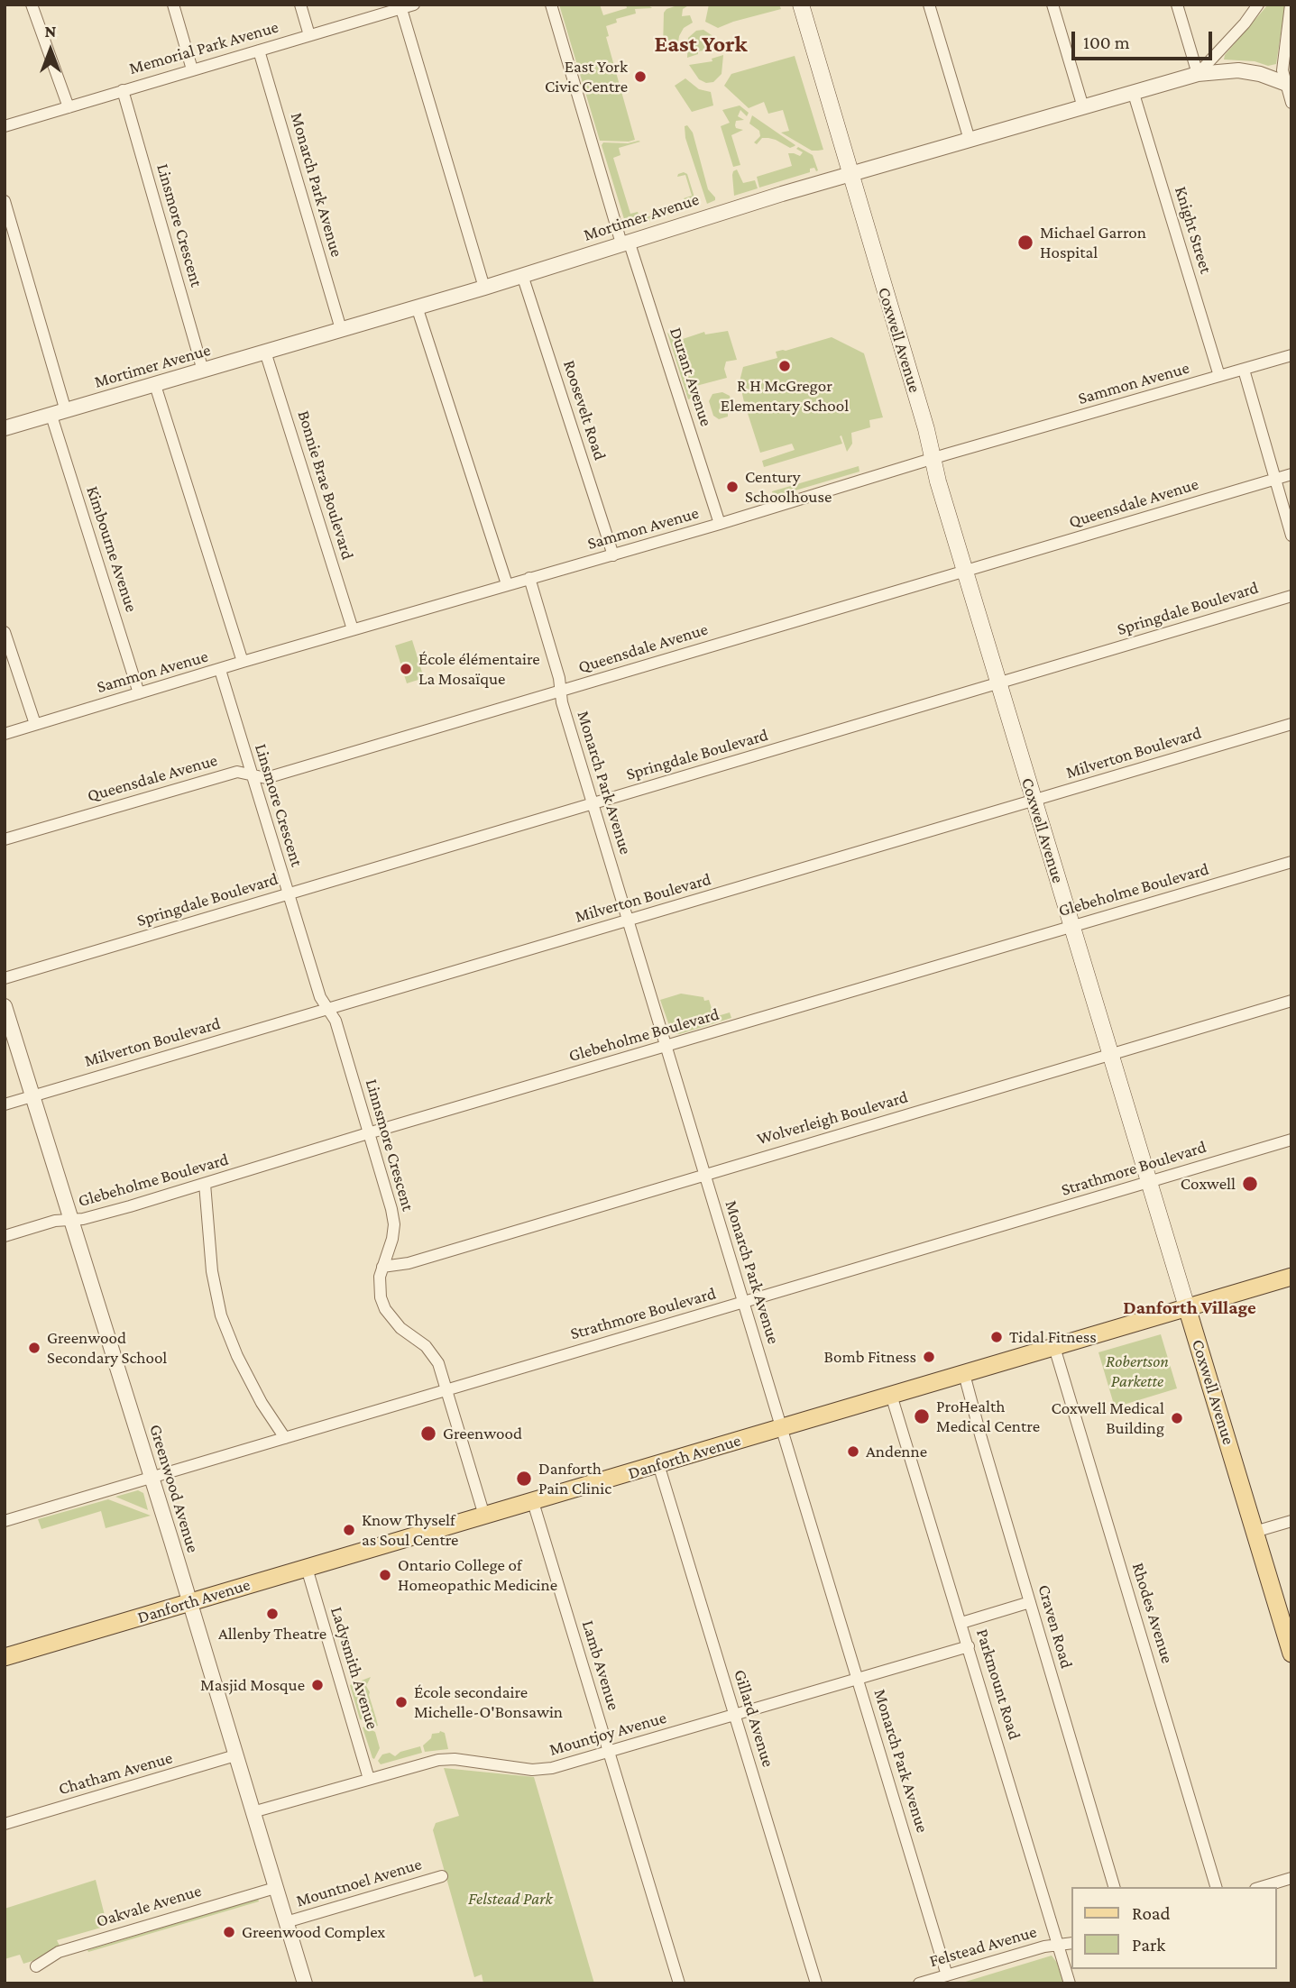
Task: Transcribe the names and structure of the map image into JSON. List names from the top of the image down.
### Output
{
  "streets": {
    "main road": ["Coxwell Avenue", "Danforth Avenue"],
    "street": [
      "Memorial Park Avenue",
      "Monarch Park Avenue",
      "Mortimer Avenue",
      "Linsmore Crescent",
      "Knight Street",
      "Durant Avenue",
      "Sammon Avenue",
      "Roosevelt Road",
      "Bonnie Brae Boulevard",
      "Queensdale Avenue",
      "Kimbourne Avenue",
      "Springdale Boulevard",
      "Milverton Boulevard",
      "Glebeholme Boulevard",
      "Wolverleigh Boulevard",
      "Linnsmore Crescent",
      "Strathmore Boulevard",
      "Greenwood Avenue",
      "Rhodes Avenue",
      "Craven Road",
      "Lamb Avenue",
      "Ladysmith Avenue",
      "Parkmount Road",
      "Gillard Avenue",
      "Mountjoy Avenue",
      "Chatham Avenue",
      "Mountnoel Avenue",
      "Oakvale Avenue",
      "Felstead Avenue"
    ]
  },
  "crossings": [
    ["Memorial Park Avenue", "Monarch Park Avenue"],
    ["Memorial Park Avenue", "Linsmore Crescent"],
    ["Monarch Park Avenue", "Mortimer Avenue"],
    ["Monarch Park Avenue", "Sammon Avenue"],
    ["Monarch Park Avenue", "Queensdale Avenue"],
    ["Monarch Park Avenue", "Springdale Boulevard"],
    ["Monarch Park Avenue", "Milverton Boulevard"],
    ["Monarch Park Avenue", "Glebeholme Boulevard"],
    ["Monarch Park Avenue", "Wolverleigh Boulevard"],
    ["Monarch Park Avenue", "Strathmore Boulevard"],
    ["Monarch Park Avenue", "Danforth Avenue"],
    ["Monarch Park Avenue", "Mountjoy Avenue"],
    ["Monarch Park Avenue", "Felstead Avenue"],
    ["Mortimer Avenue", "Linsmore Crescent"],
    ["Mortimer Avenue", "Knight Street"],
    ["Mortimer Avenue", "Coxwell Avenue"],
    ["Mortimer Avenue", "Durant Avenue"],
    ["Mortimer Avenue", "Roosevelt Road"],
    ["Mortimer Avenue", "Bonnie Brae Boulevard"],
    ["Mortimer Avenue", "Kimbourne Avenue"],
    ["Linsmore Crescent", "Sammon Avenue"],
    ["Linsmore Crescent", "Queensdale Avenue"],
    ["Linsmore Crescent", "Springdale Boulevard"],
    ["Linsmore Crescent", "Linnsmore Crescent"],
    ["Knight Street", "Sammon Avenue"],
    ["Coxwell Avenue", "Sammon Avenue"],
    ["Coxwell Avenue", "Queensdale Avenue"],
    ["Coxwell Avenue", "Springdale Boulevard"],
    ["Coxwell Avenue", "Milverton Boulevard"],
    ["Coxwell Avenue", "Glebeholme Boulevard"],
    ["Coxwell Avenue", "Wolverleigh Boulevard"],
    ["Coxwell Avenue", "Strathmore Boulevard"],
    ["Coxwell Avenue", "Danforth Avenue"],
    ["Durant Avenue", "Sammon Avenue"],
    ["Sammon Avenue", "Roosevelt Road"],
    ["Sammon Avenue", "Bonnie Brae Boulevard"],
    ["Sammon Avenue", "Kimbourne Avenue"],
    ["Milverton Boulevard", "Linnsmore Crescent"],
    ["Milverton Boulevard", "Greenwood Avenue"],
    ["Glebeholme Boulevard", "Linnsmore Crescent"],
    ["Glebeholme Boulevard", "Greenwood Avenue"],
    ["Wolverleigh Boulevard", "Linnsmore Crescent"],
    ["Linnsmore Crescent", "Strathmore Boulevard"],
    ["Linnsmore Crescent", "Danforth Avenue"],
    ["Strathmore Boulevard", "Greenwood Avenue"],
    ["Danforth Avenue", "Greenwood Avenue"],
    ["Danforth Avenue", "Rhodes Avenue"],
    ["Danforth Avenue", "Craven Road"],
    ["Danforth Avenue", "Lamb Avenue"],
    ["Danforth Avenue", "Ladysmith Avenue"],
    ["Danforth Avenue", "Parkmount Road"],
    ["Danforth Avenue", "Gillard Avenue"],
    ["Greenwood Avenue", "Mountjoy Avenue"],
    ["Greenwood Avenue", "Chatham Avenue"],
    ["Greenwood Avenue", "Mountnoel Avenue"],
    ["Greenwood Avenue", "Oakvale Avenue"],
    ["Lamb Avenue", "Mountjoy Avenue"],
    ["Ladysmith Avenue", "Mountjoy Avenue"],
    ["Parkmount Road", "Mountjoy Avenue"],
    ["Parkmount Road", "Felstead Avenue"],
    ["Gillard Avenue", "Mountjoy Avenue"]
  ],
  "districts": ["East York", "Danforth Village"],
  "parks": ["Robertson Parkette", "Felstead Park"],
  "places": [
    "East York Civic Centre",
    "Michael Garron Hospital",
    "R H McGregor Elementary School",
    "Century Schoolhouse",
    "École élémentaire La Mosaïque",
    "Coxwell",
    "Tidal Fitness",
    "Greenwood Secondary School",
    "Bomb Fitness",
    "ProHealth Medical Centre",
    "Coxwell Medical Building",
    "Greenwood",
    "Andenne",
    "Danforth Pain Clinic",
    "Know Thyself as Soul Centre",
    "Ontario College of Homeopathic Medicine",
    "Allenby Theatre",
    "Masjid Mosque",
    "École secondaire Michelle-O'Bonsawin",
    "Greenwood Complex"
  ],
  "legend": ["Road", "Park"],
  "scale_bar": "100 m",
  "north": "top"
}
